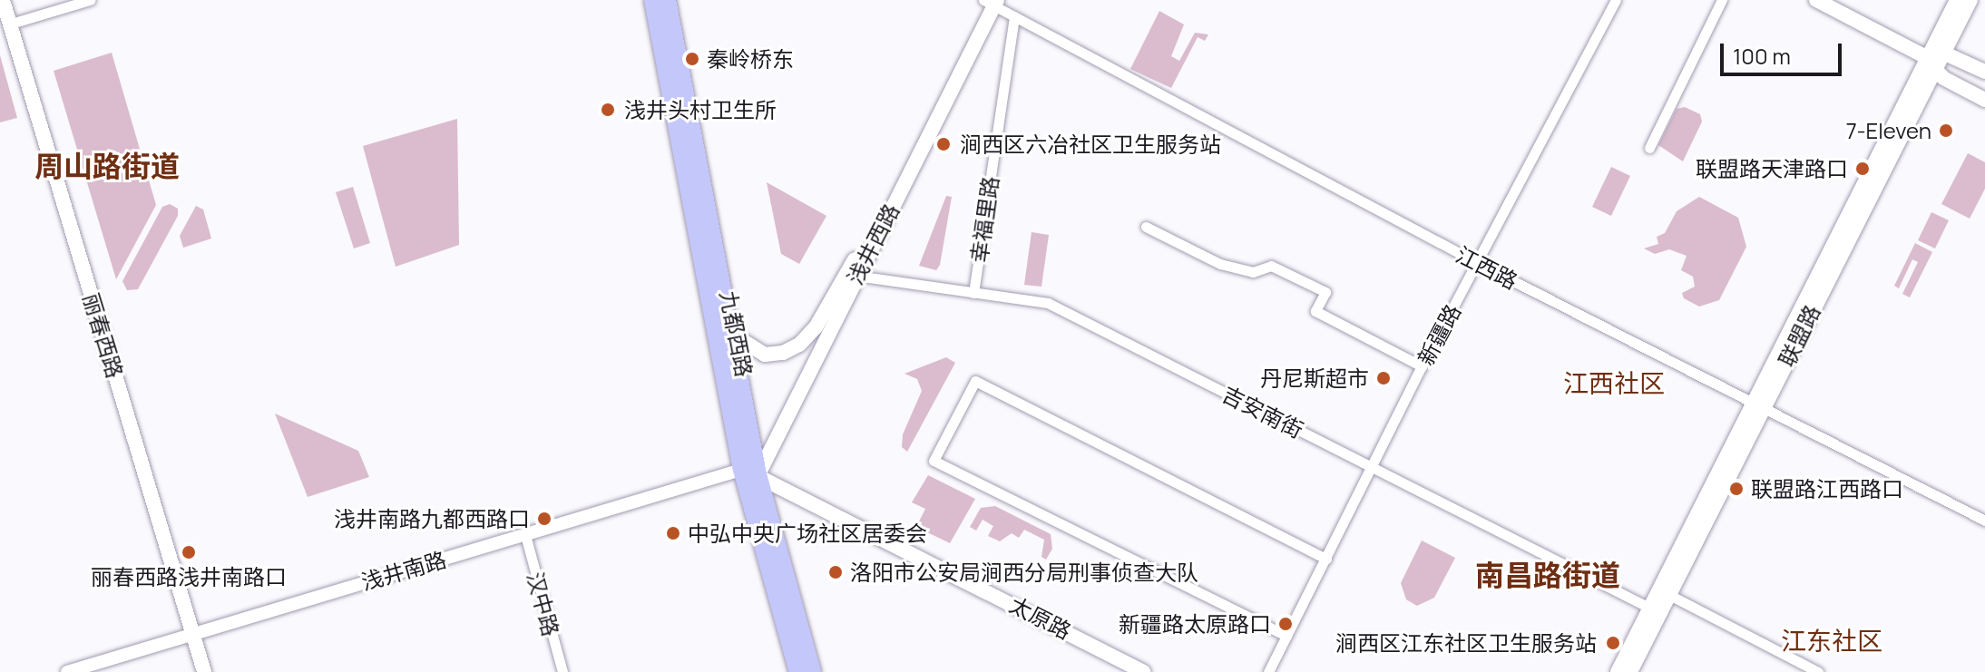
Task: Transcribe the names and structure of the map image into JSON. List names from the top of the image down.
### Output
{
  "streets": {
    "main road": [
      "浅井西路",
      "九都西路",
      "丽春西路",
      "联盟路",
      "太原路"
    ],
    "street": [
      "幸福里路",
      "江西路",
      "新疆路",
      "吉安南街",
      "浅井南路",
      "汉中路"
    ]
  },
  "crossings": [
    ["幸福里路", "江西路"],
    ["幸福里路", "吉安南街"],
    ["浅井西路", "江西路"],
    ["浅井西路", "九都西路"],
    ["浅井西路", "吉安南街"],
    ["浅井西路", "浅井南路"],
    ["浅井西路", "太原路"],
    ["江西路", "新疆路"],
    ["江西路", "联盟路"],
    ["九都西路", "浅井南路"],
    ["九都西路", "太原路"],
    ["新疆路", "吉安南街"],
    ["丽春西路", "浅井南路"],
    ["联盟路", "吉安南街"],
    ["浅井南路", "汉中路"],
    ["浅井南路", "太原路"]
  ],
  "districts": [
    "周山路街道",
    "江西社区",
    "南昌路街道",
    "江东社区"
  ],
  "places": [
    "秦岭桥东",
    "浅井头村卫生所",
    "7-Eleven",
    "涧西区六冶社区卫生服务站",
    "联盟路天津路口",
    "丹尼斯超市",
    "联盟路江西路口",
    "浅井南路九都西路口",
    "中弘中央广场社区居委会",
    "丽春西路浅井南路口",
    "洛阳市公安局涧西分局刑事侦查大队",
    "新疆路太原路口",
    "涧西区江东社区卫生服务站"
  ],
  "scale_bar": "100 m"
}
